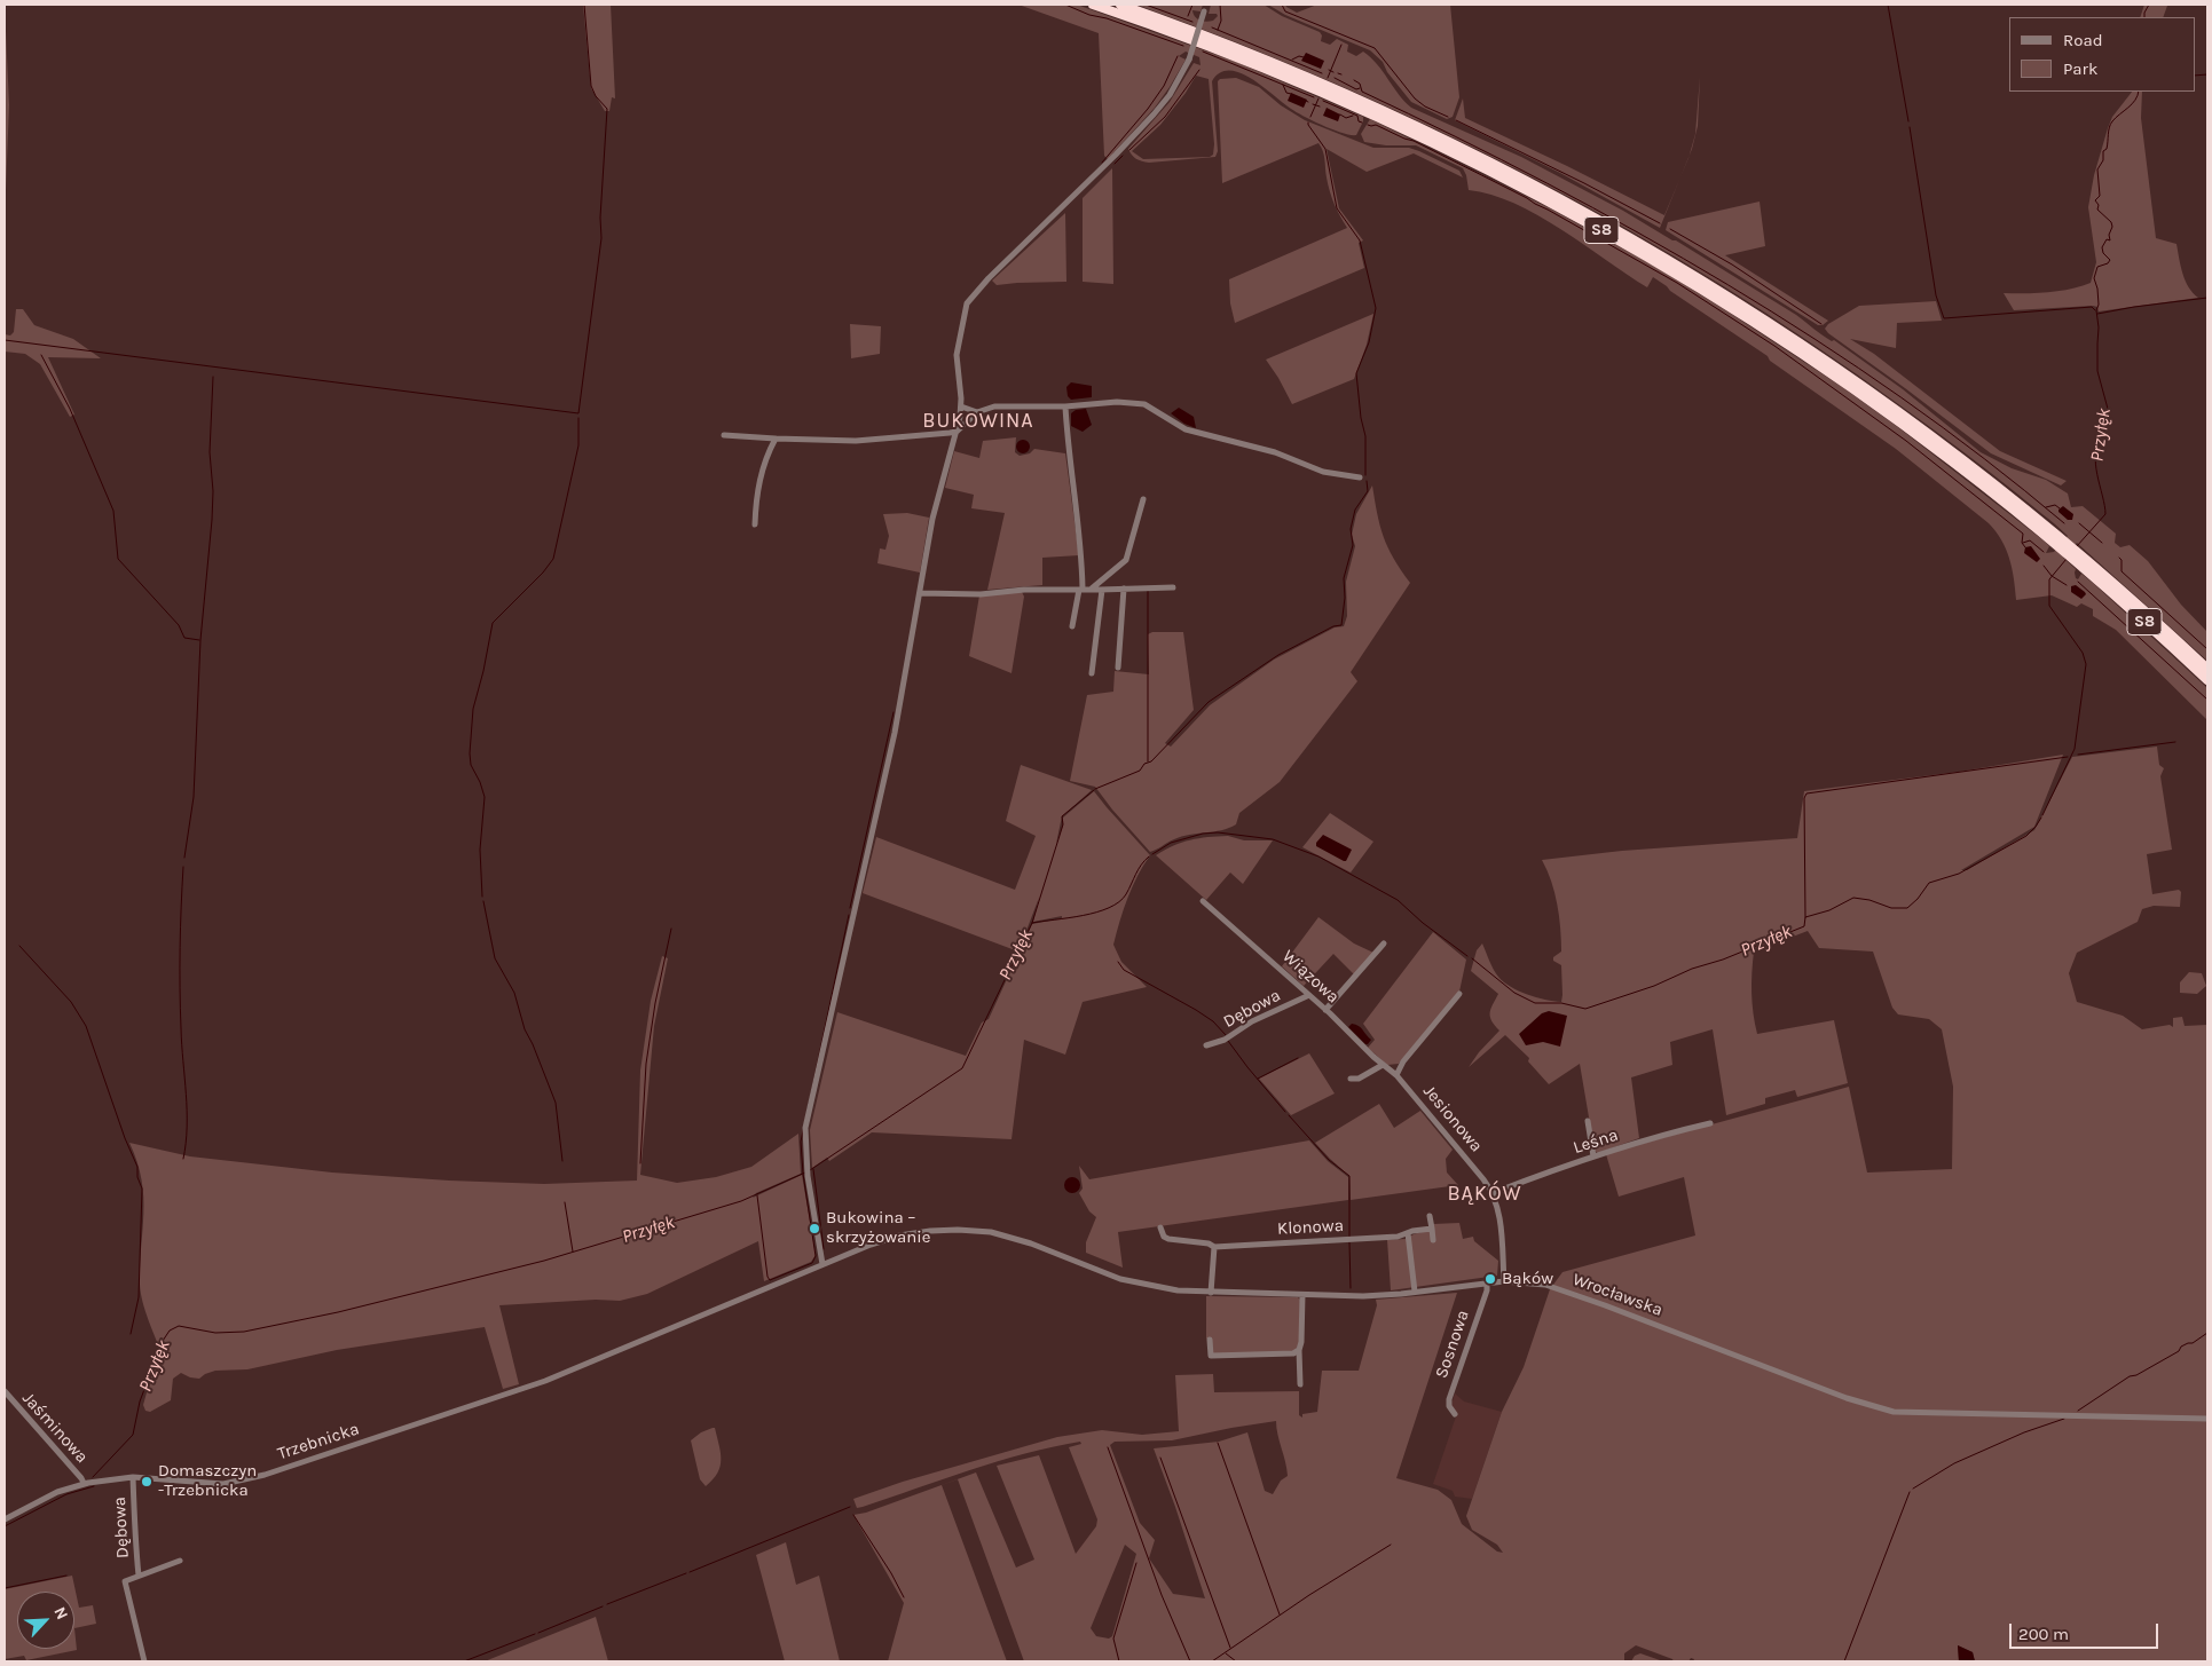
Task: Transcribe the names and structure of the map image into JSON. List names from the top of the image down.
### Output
{
  "streets": {
    "highway": ["S8"],
    "street": [
      "Wiązowa",
      "Dębowa",
      "Jesionowa",
      "Leśna",
      "Klonowa",
      "Wrocławska",
      "Sosnowa",
      "Jaśminowa",
      "Trzebnicka"
    ]
  },
  "crossings": [
    ["Wiązowa", "Dębowa"],
    ["Wiązowa", "Jesionowa"],
    ["Dębowa", "Trzebnicka"],
    ["Jesionowa", "Leśna"],
    ["Jesionowa", "Wrocławska"],
    ["Wrocławska", "Sosnowa"],
    ["Wrocławska", "Trzebnicka"],
    ["Jaśminowa", "Trzebnicka"]
  ],
  "districts": ["BUKOWINA", "BĄKÓW"],
  "water": ["Przyłęk"],
  "places": ["Bukowina – skrzyżowanie", "Bąków", "Domaszczyn -Trzebnicka"],
  "legend": ["Road", "Park"],
  "scale_bar": "200 m",
  "north": "top right"
}
